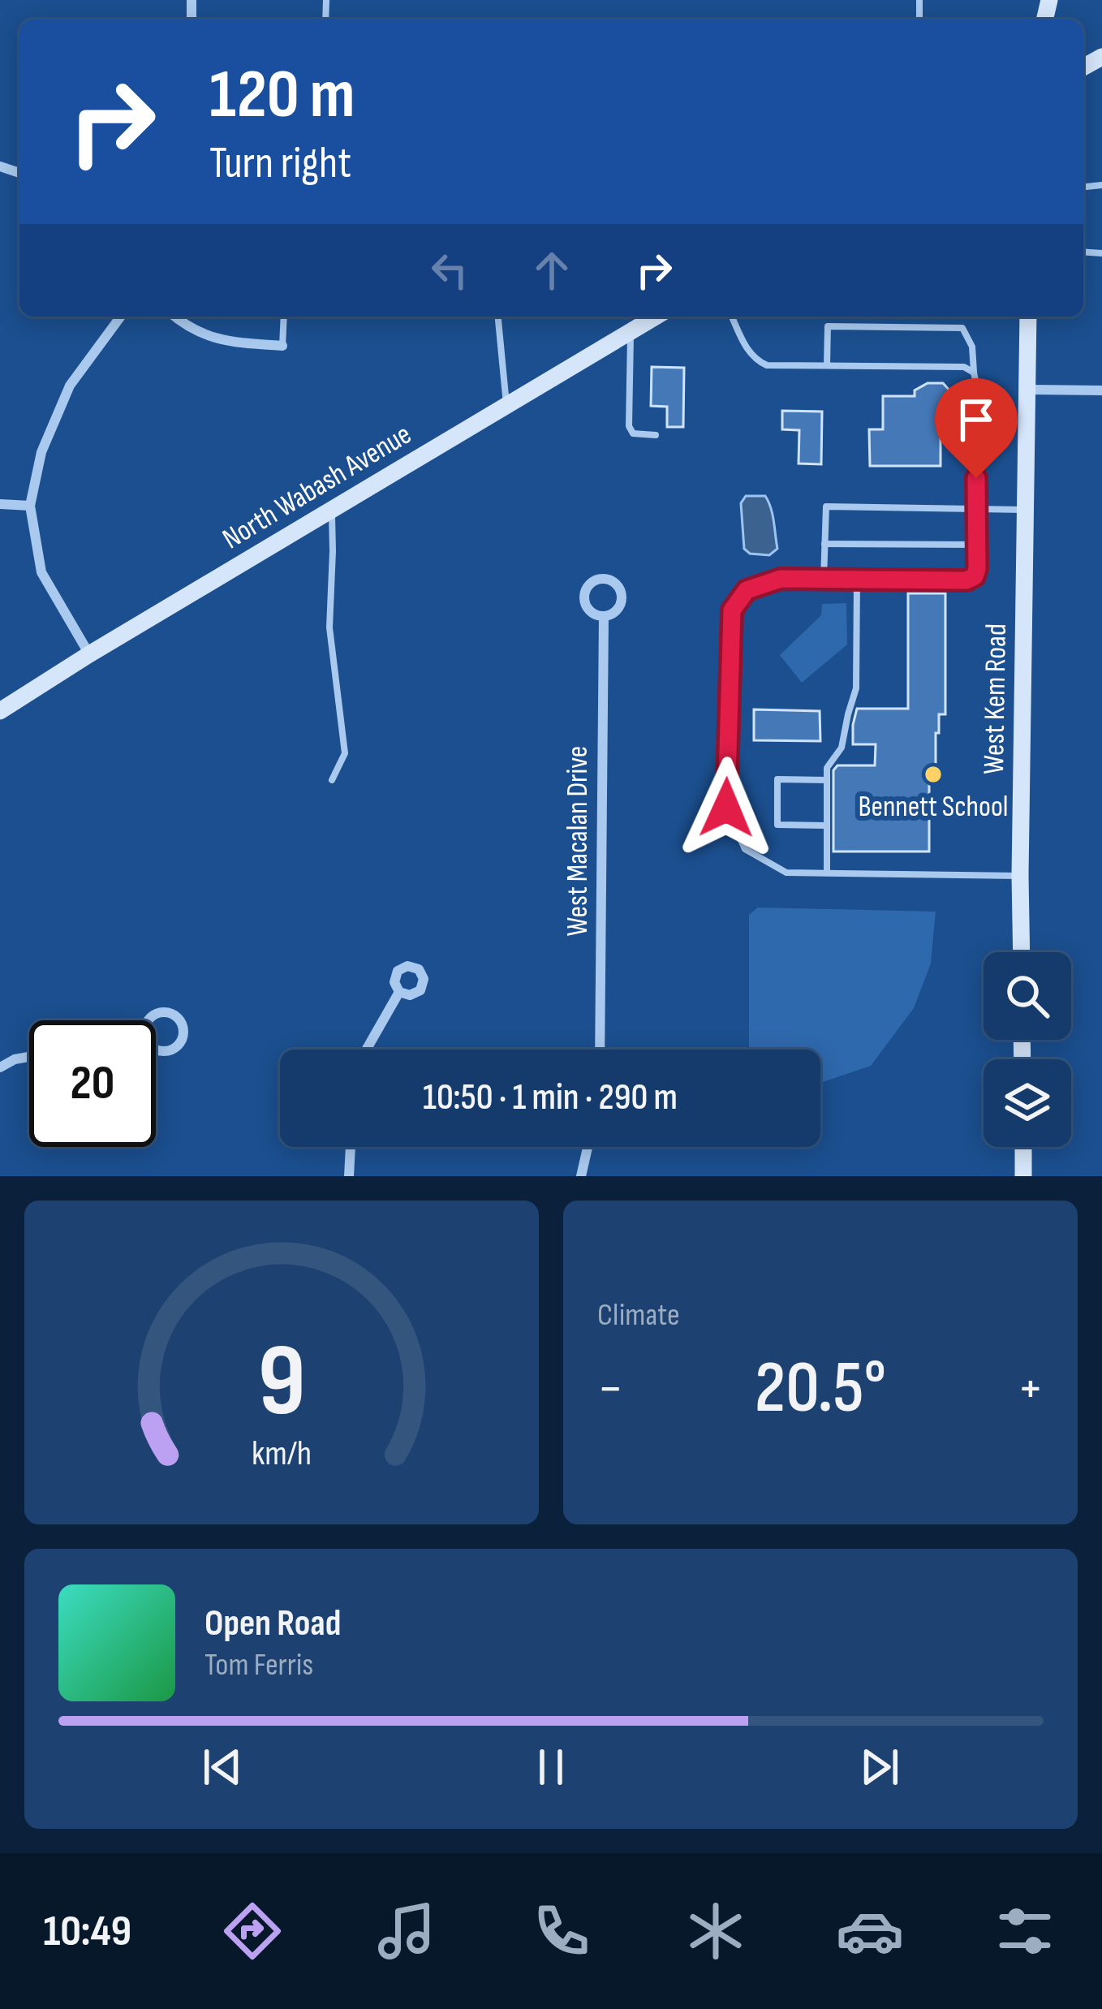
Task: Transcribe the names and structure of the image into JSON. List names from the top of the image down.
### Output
{
  "streets": {
    "main road": ["North Wabash Avenue", "West Kem Road"],
    "street": ["West Macalan Drive"]
  },
  "places": ["Bennett School"],
  "page": {
    "turn": ["120 m", "Turn right"],
    "limit": "20",
    "trip": "10:50 · 1 min · 290 m",
    "tile": "Climate",
    "heat": ["−", "20.5°", "+"],
    "song": ["Open Road", "Tom Ferris"],
    "tabs": "10:49",
    "gauge": ["9", "km/h"]
  }
}
